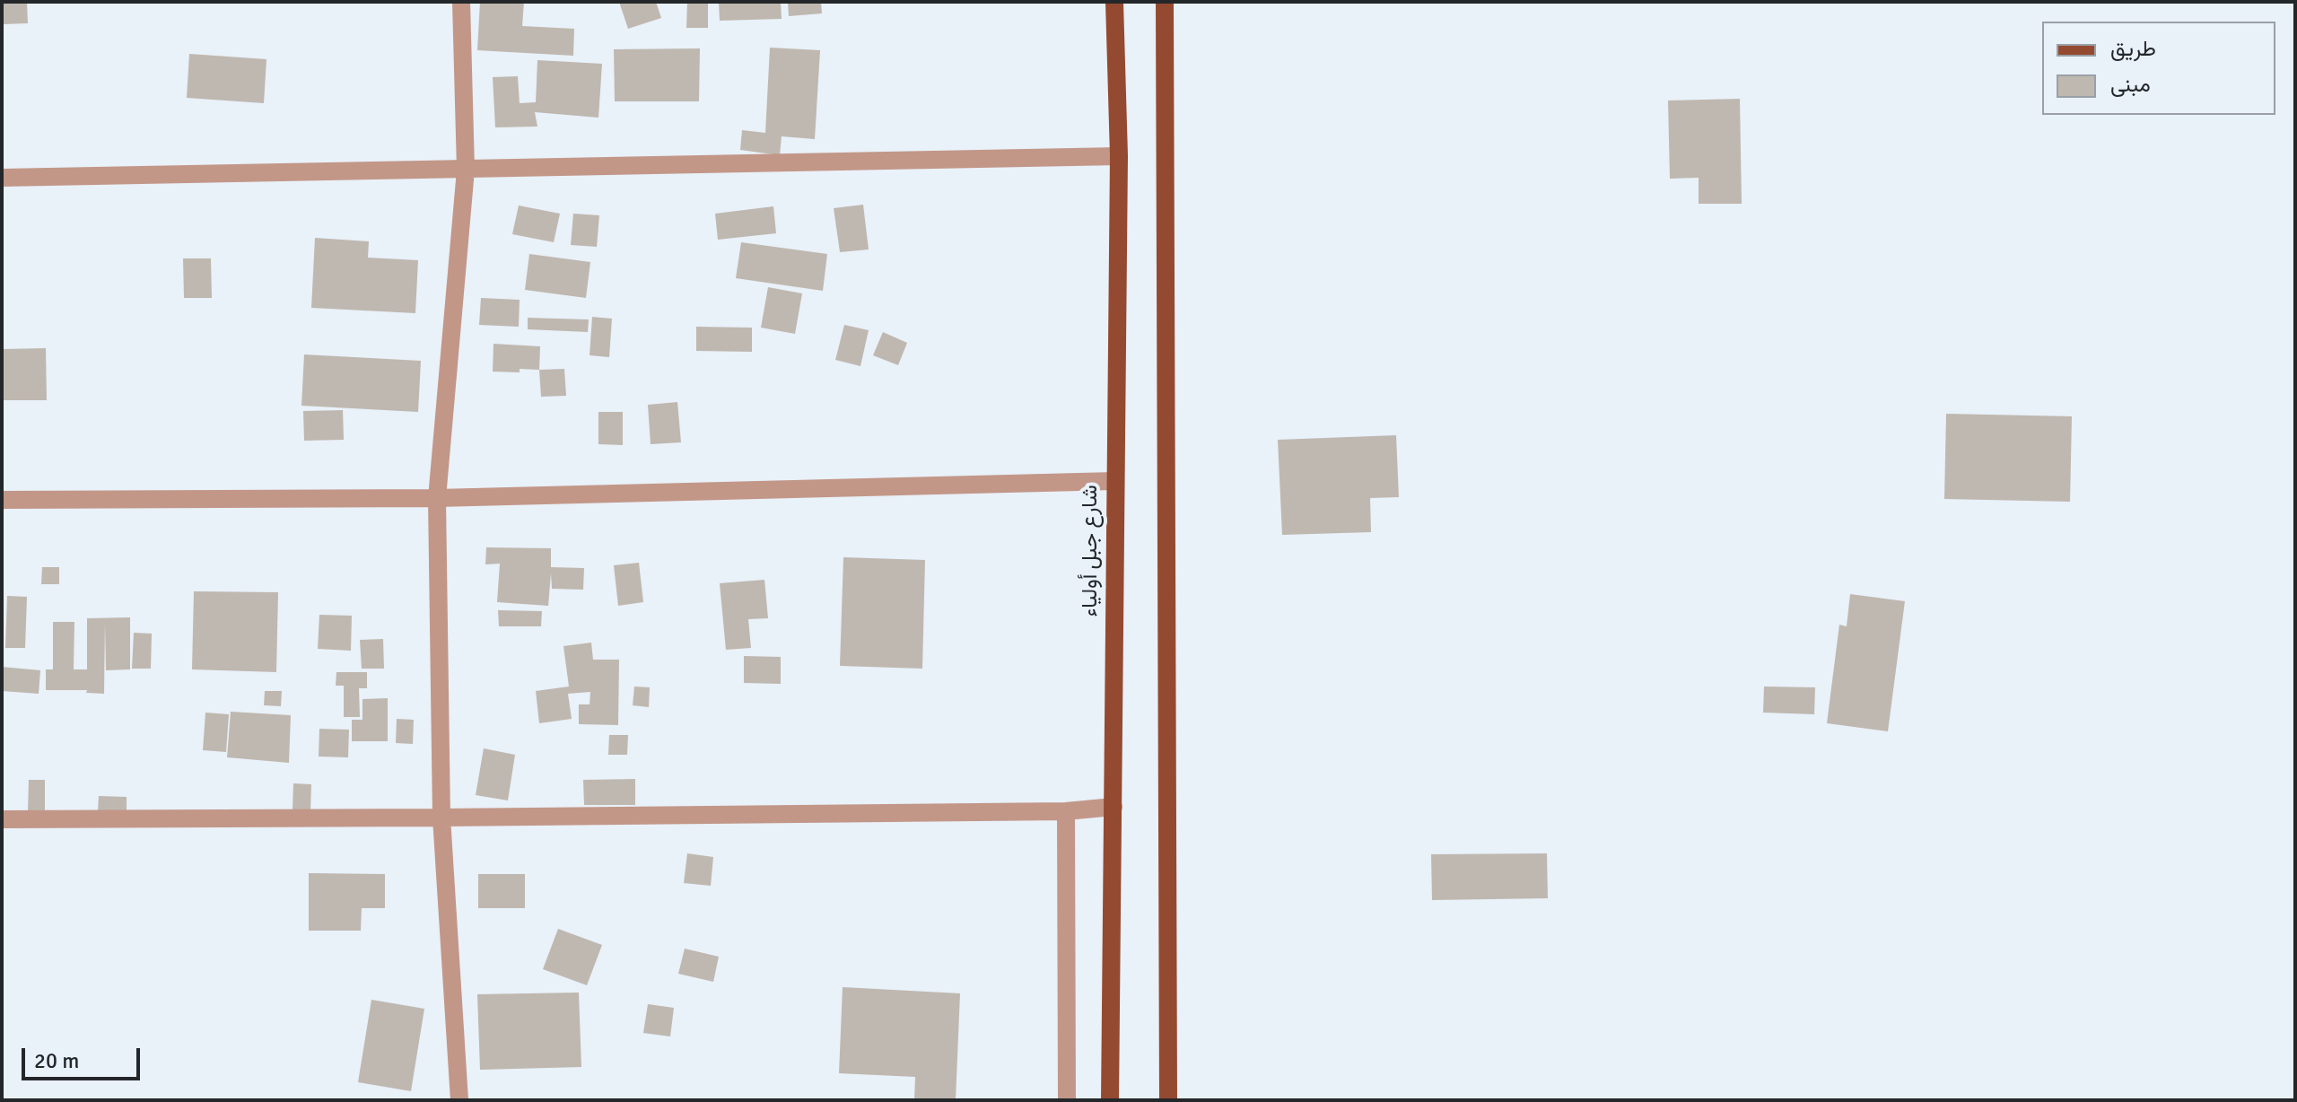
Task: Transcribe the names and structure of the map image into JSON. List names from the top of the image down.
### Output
{
  "streets": {
    "main road": ["شارع جبل أولياء"]
  },
  "legend": ["طريق", "مبنى"],
  "scale_bar": "20 m"
}
